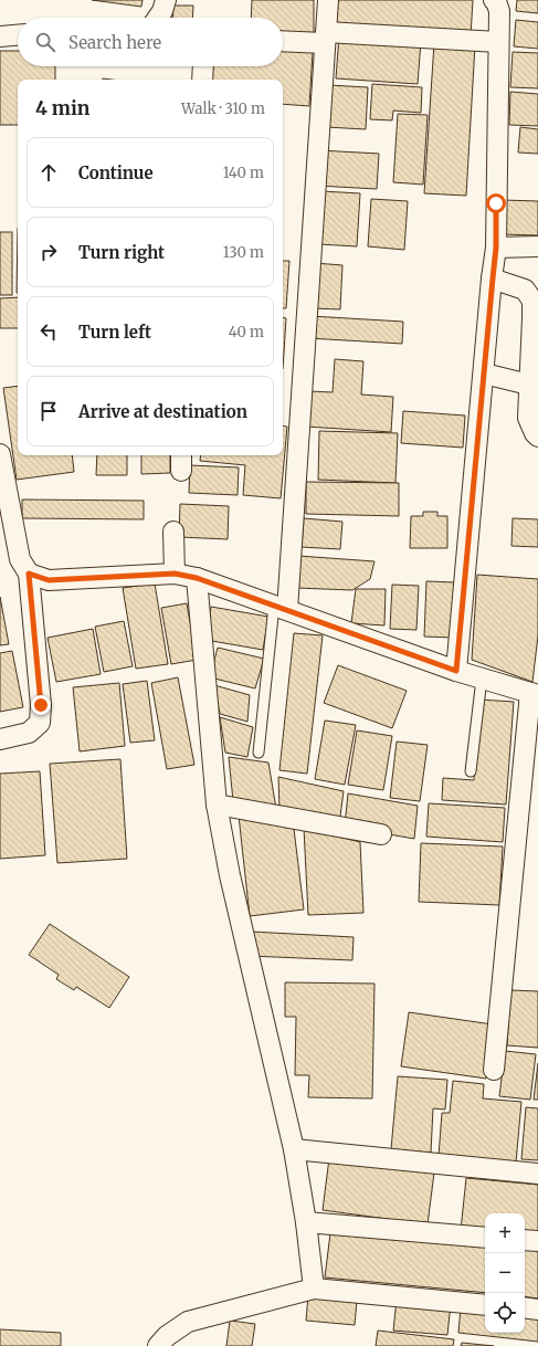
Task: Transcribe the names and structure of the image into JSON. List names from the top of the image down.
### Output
{
  "page": {
    "search": "Search here",
    "heading": ["4 min", "Walk · 310 m"],
    "list": [
      ["Continue", "140 m"],
      ["Turn right", "130 m"],
      ["Turn left", "40 m"],
      "Arrive at destination"
    ],
    "map_buttons": ["+", "−"]
  }
}
